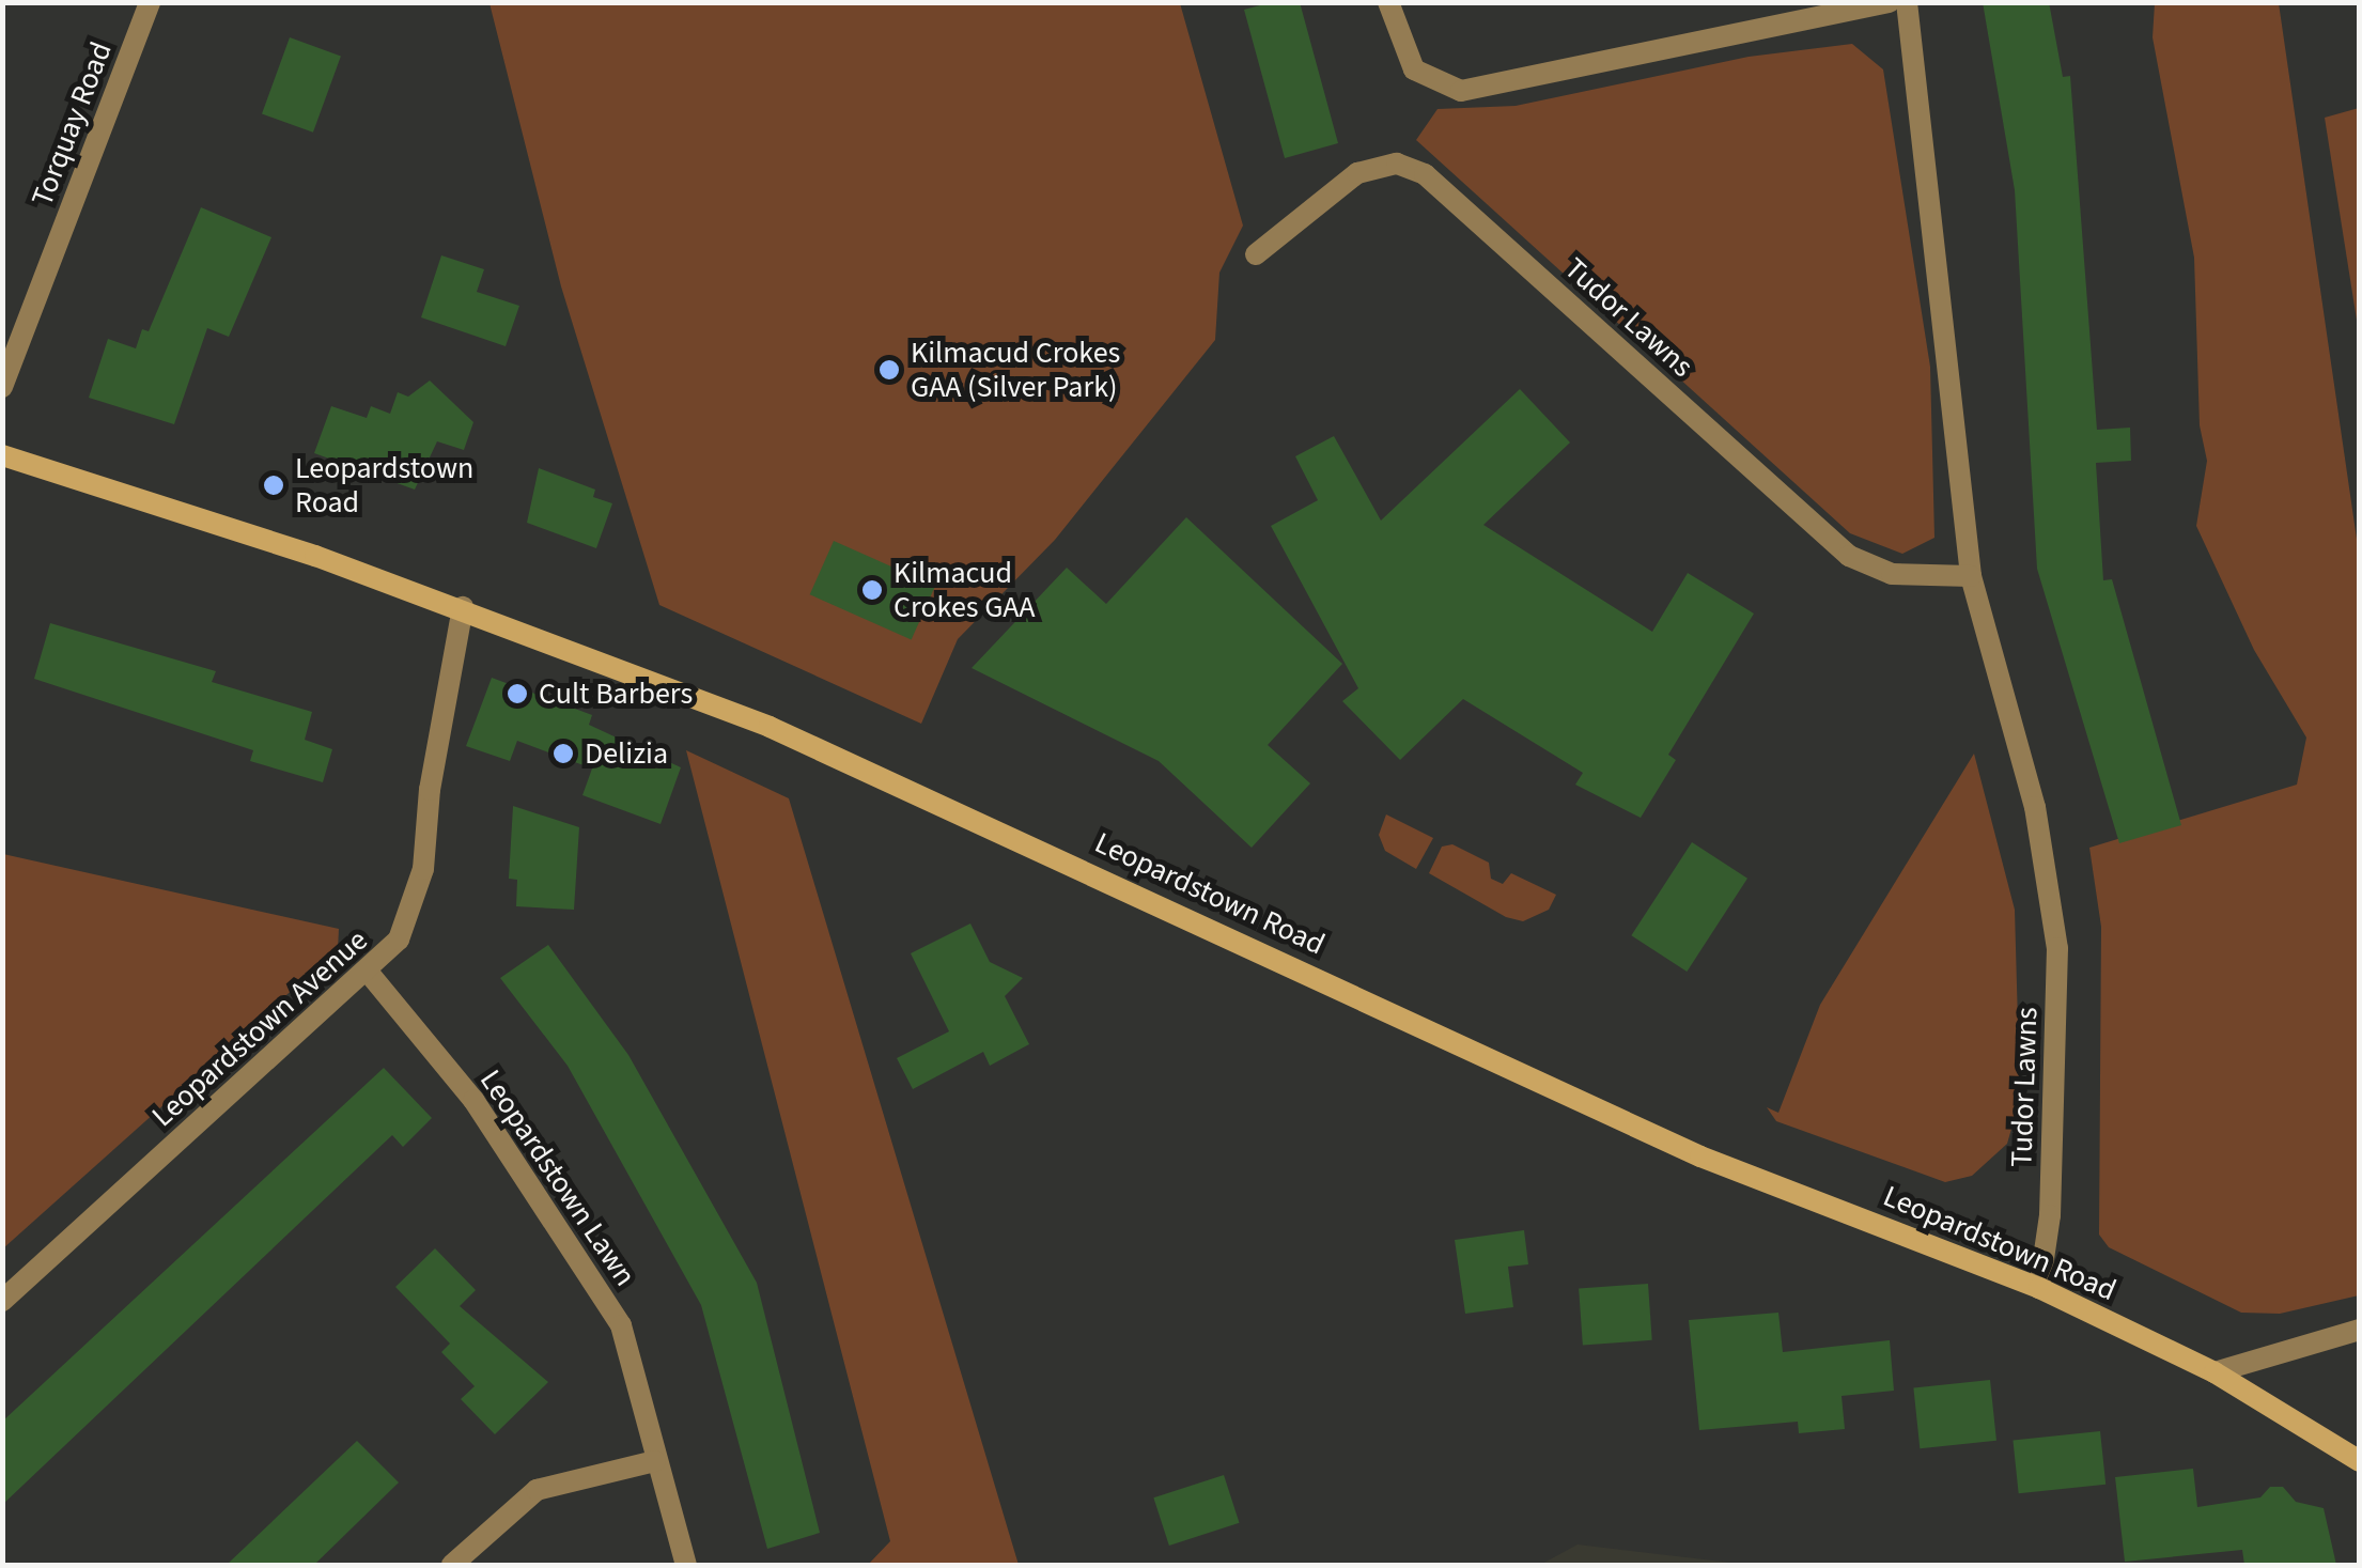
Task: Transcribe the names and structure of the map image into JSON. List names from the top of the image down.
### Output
{
  "streets": {
    "main road": ["Leopardstown Road"],
    "street": [
      "Torquay Road",
      "Tudor Lawns",
      "Leopardstown Avenue",
      "Leopardstown Lawn"
    ]
  },
  "crossings": [
    ["Tudor Lawns", "Leopardstown Road"],
    ["Leopardstown Road", "Leopardstown Avenue"],
    ["Leopardstown Avenue", "Leopardstown Lawn"]
  ],
  "places": [
    "Kilmacud Crokes GAA (Silver Park)",
    "Leopardstown Road",
    "Kilmacud Crokes GAA",
    "Cult Barbers",
    "Delizia"
  ]
}
